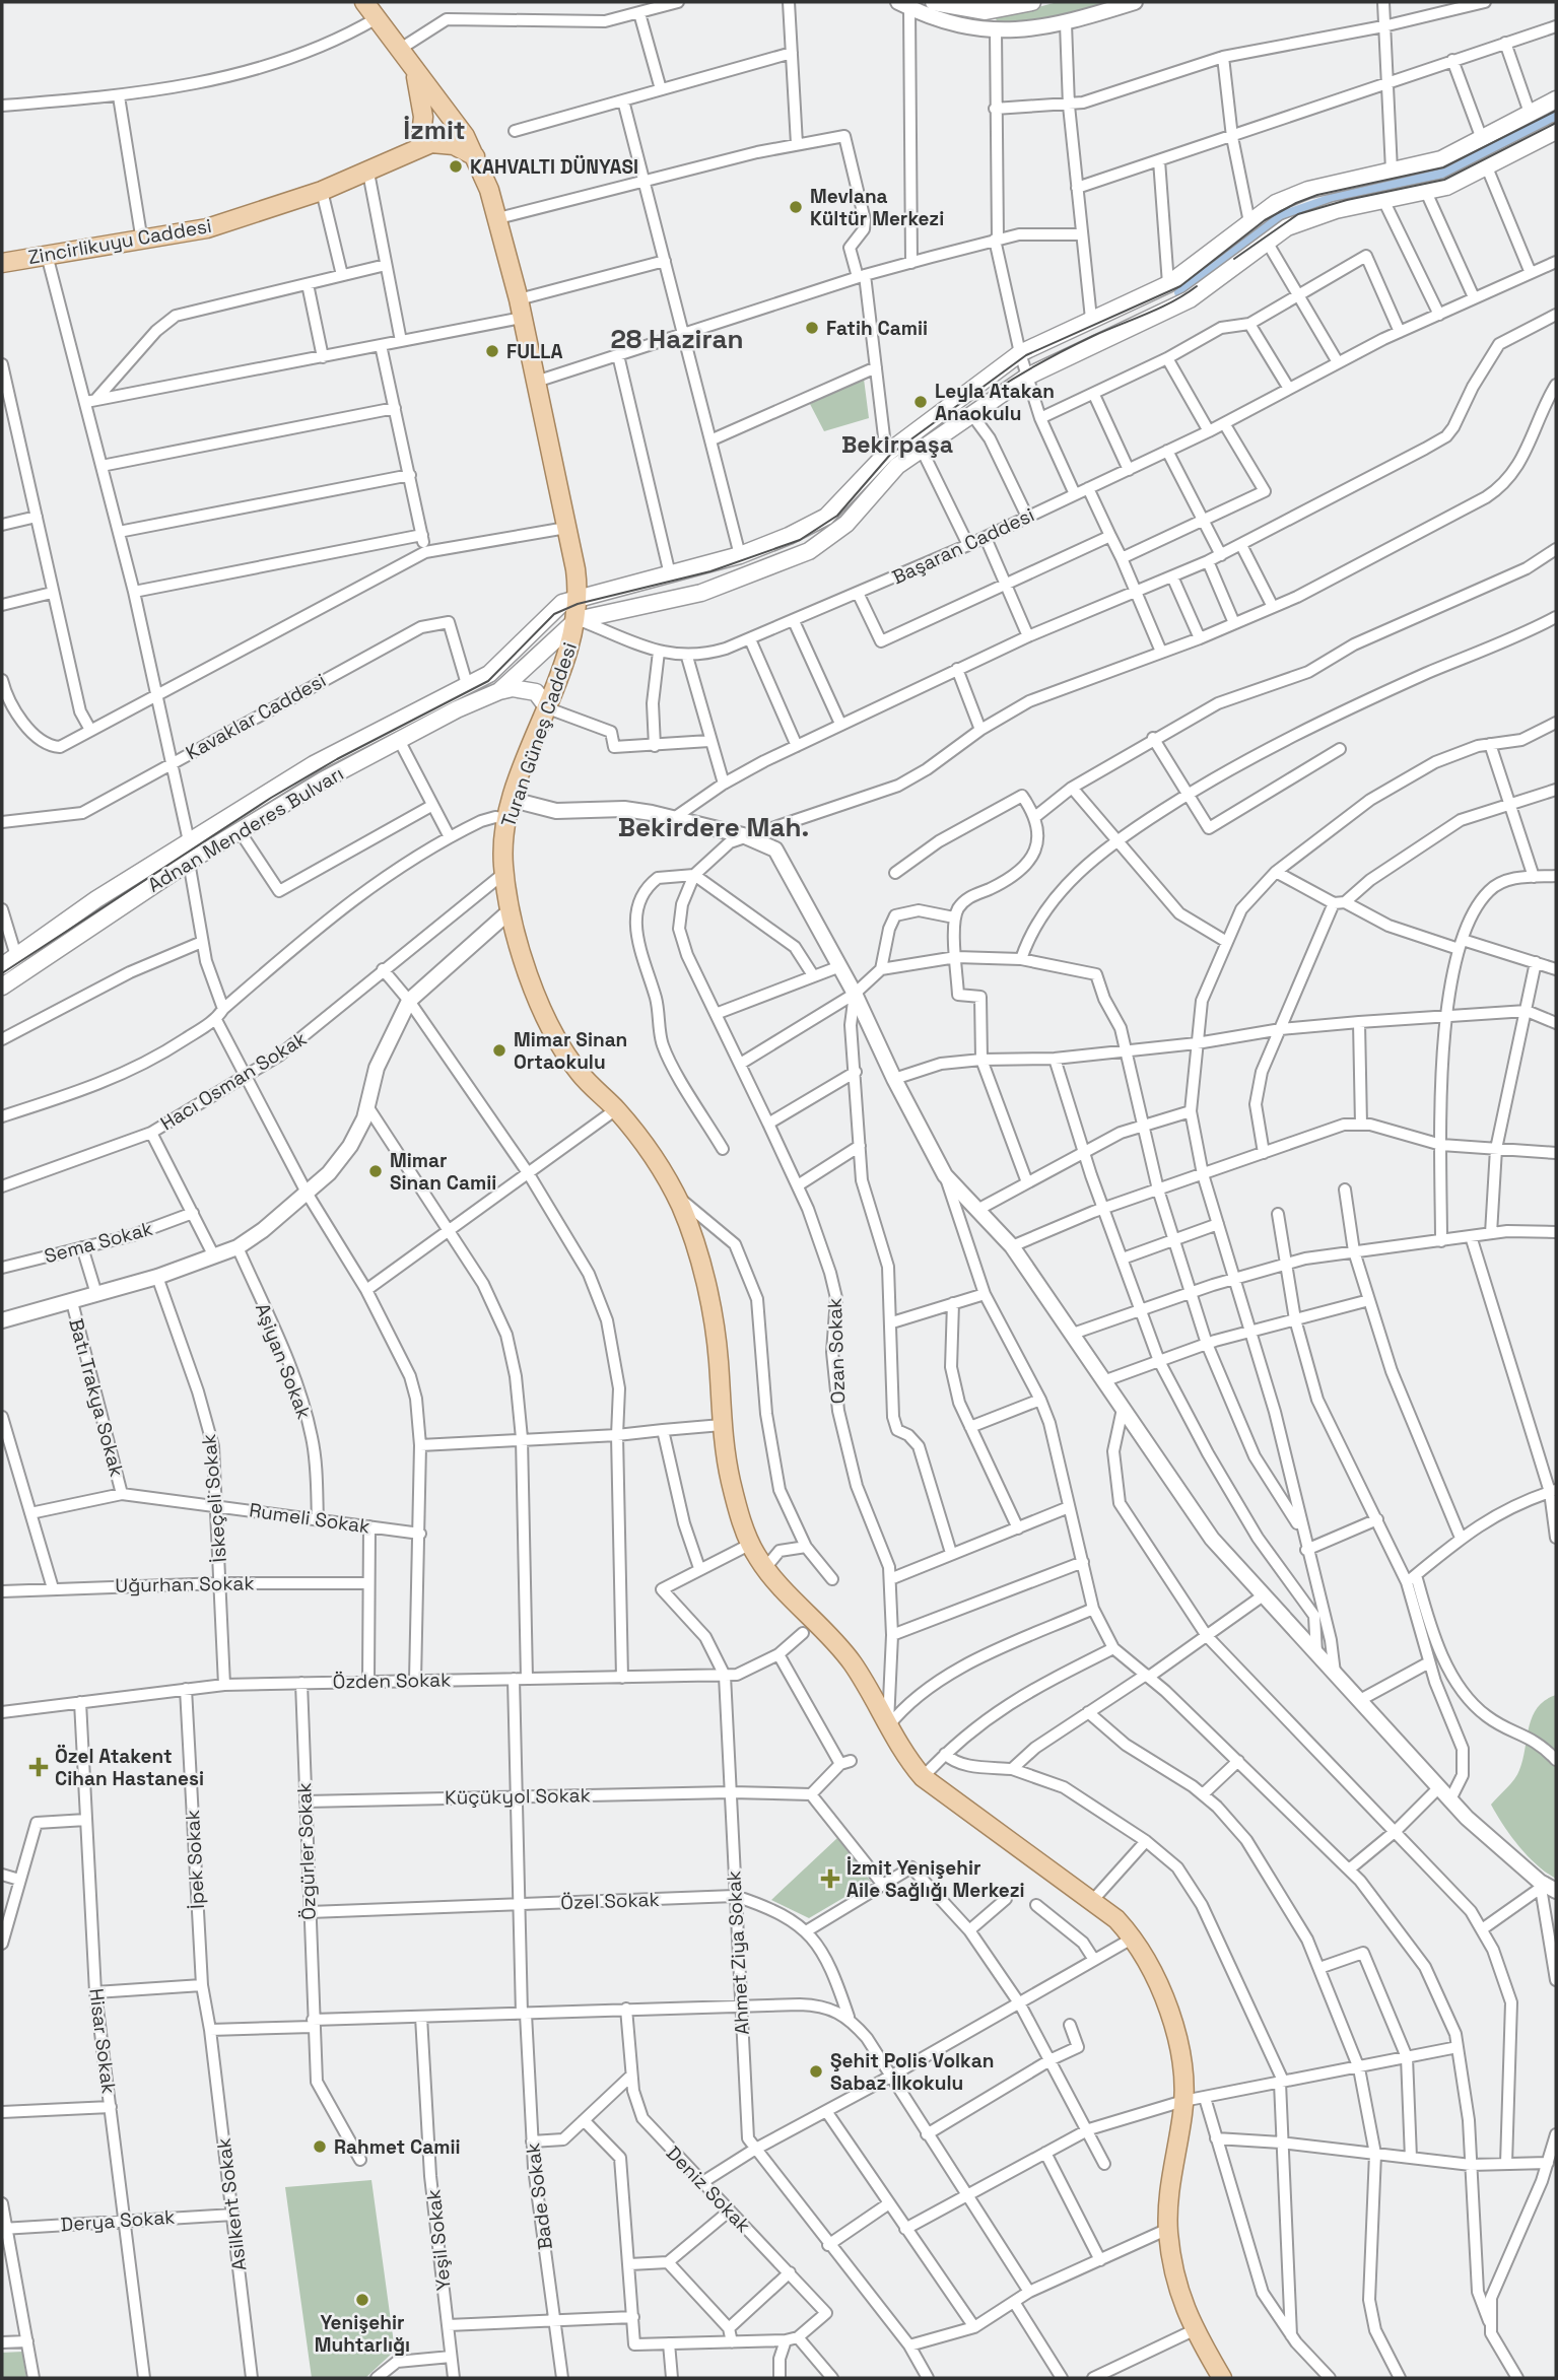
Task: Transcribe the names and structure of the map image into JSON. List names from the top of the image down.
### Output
{
  "streets": {
    "main road": ["Zincirlikuyu Caddesi", "Turan Güneş Caddesi", "Adnan Menderes Bulvarı"],
    "street": [
      "Başaran Caddesi",
      "Kavaklar Caddesi",
      "Hacı Osman Sokak",
      "Sema Sokak",
      "Ozan Sokak",
      "Aşiyan Sokak",
      "Batı Trakya Sokak",
      "İskeçeli Sokak",
      "Rumeli Sokak",
      "Uğurhan Sokak",
      "Özden Sokak",
      "Küçükyol Sokak",
      "Özgürler Sokak",
      "İpek Sokak",
      "Özel Sokak",
      "Ahmet Ziya Sokak",
      "Hisar Sokak",
      "Deniz Sokak",
      "Bade Sokak",
      "Asilkent Sokak",
      "Derya Sokak",
      "Yeşil Sokak"
    ]
  },
  "crossings": [
    ["Zincirlikuyu Caddesi", "Turan Güneş Caddesi"],
    ["Başaran Caddesi", "Turan Güneş Caddesi"],
    ["Başaran Caddesi", "Adnan Menderes Bulvarı"],
    ["Kavaklar Caddesi", "Adnan Menderes Bulvarı"],
    ["Turan Güneş Caddesi", "Adnan Menderes Bulvarı"],
    ["Turan Güneş Caddesi", "Hacı Osman Sokak"],
    ["Turan Güneş Caddesi", "Ozan Sokak"],
    ["Turan Güneş Caddesi", "Ahmet Ziya Sokak"],
    ["Aşiyan Sokak", "Rumeli Sokak"],
    ["Batı Trakya Sokak", "Rumeli Sokak"],
    ["İskeçeli Sokak", "Rumeli Sokak"],
    ["İskeçeli Sokak", "Uğurhan Sokak"],
    ["İskeçeli Sokak", "Özden Sokak"],
    ["Özden Sokak", "Özgürler Sokak"],
    ["Özden Sokak", "İpek Sokak"],
    ["Özden Sokak", "Ahmet Ziya Sokak"],
    ["Özden Sokak", "Hisar Sokak"],
    ["Özden Sokak", "Bade Sokak"],
    ["Küçükyol Sokak", "Özgürler Sokak"],
    ["Küçükyol Sokak", "Ahmet Ziya Sokak"],
    ["Küçükyol Sokak", "Bade Sokak"],
    ["Özgürler Sokak", "Özel Sokak"],
    ["İpek Sokak", "Asilkent Sokak"],
    ["Özel Sokak", "Ahmet Ziya Sokak"],
    ["Özel Sokak", "Bade Sokak"],
    ["Hisar Sokak", "Derya Sokak"],
    ["Asilkent Sokak", "Derya Sokak"]
  ],
  "districts": [
    "İzmit",
    "28 Haziran",
    "Bekirpaşa",
    "Bekirdere Mah."
  ],
  "places": {
    "other": [
      "KAHVALTI DÜNYASI",
      "Mevlana Kültür Merkezi",
      "Fatih Camii",
      "FULLA",
      "Leyla Atakan Anaokulu",
      "Mimar Sinan Ortaokulu",
      "Mimar Sinan Camii",
      "Şehit Polis Volkan Sabaz İlkokulu",
      "Rahmet Camii",
      "Yenişehir Muhtarlığı"
    ],
    "health": ["Özel Atakent Cihan Hastanesi", "İzmit Yenişehir Aile Sağlığı Merkezi"]
  }
}
